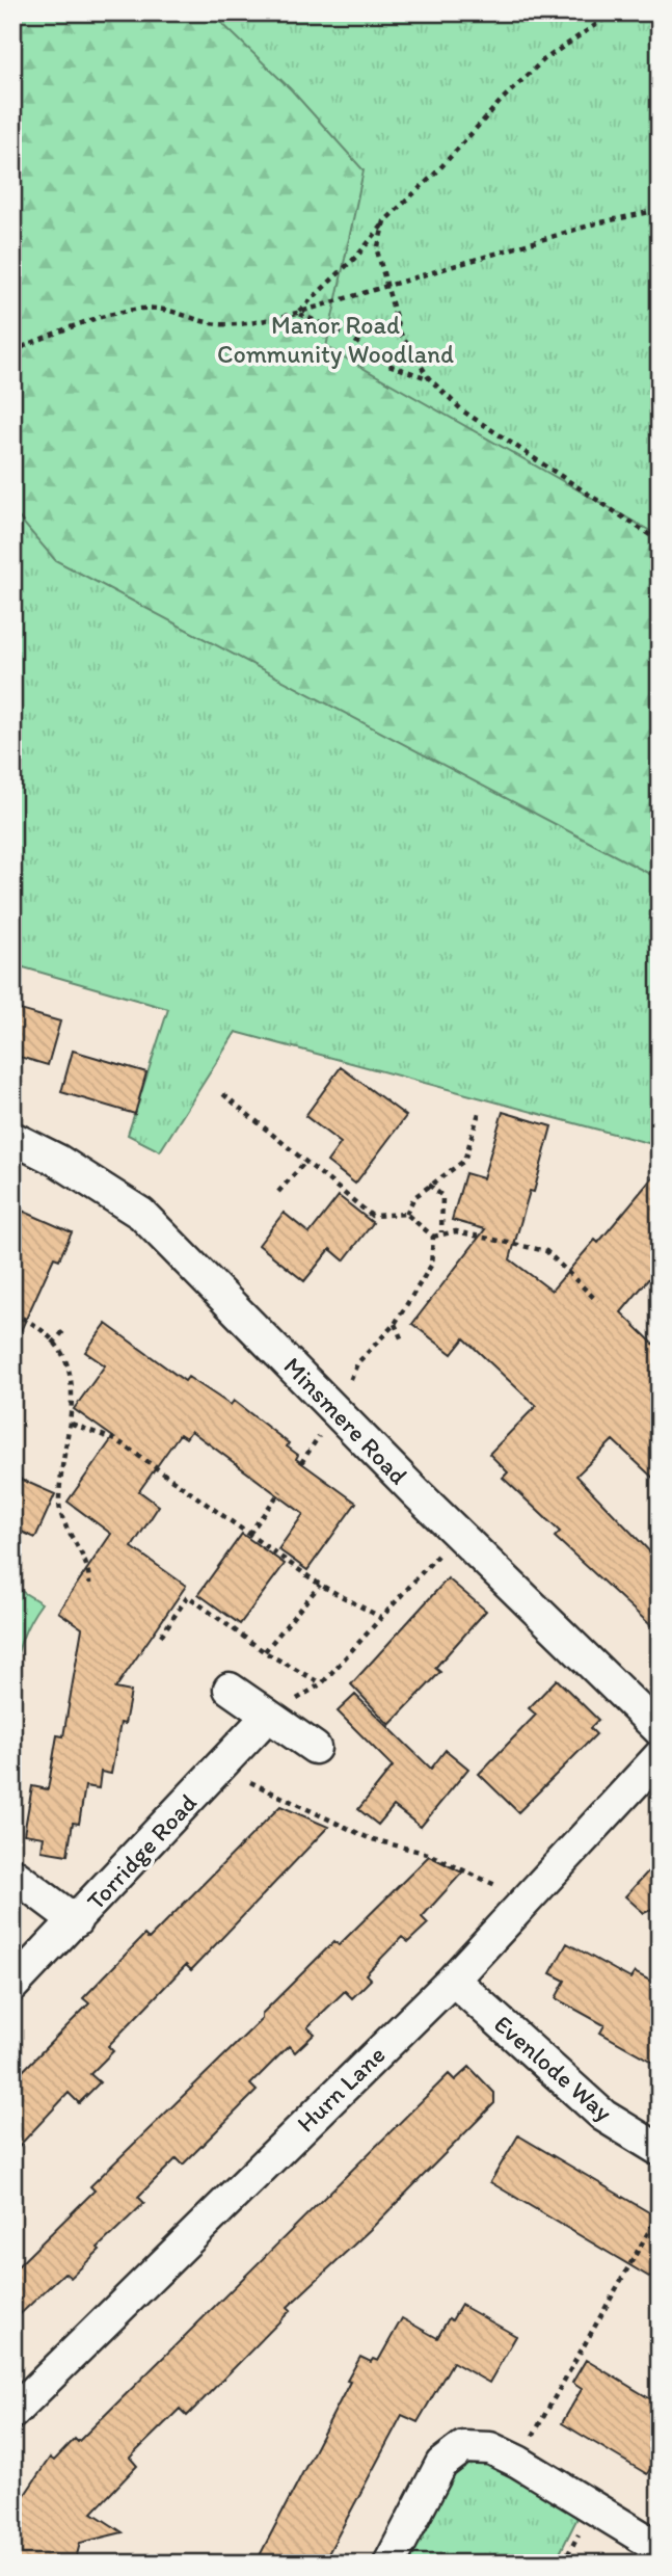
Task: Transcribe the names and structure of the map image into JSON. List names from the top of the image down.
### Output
{
  "streets": {
    "street": [
      "Minsmere Road",
      "Torridge Road",
      "Evenlode Way",
      "Hurn Lane"
    ]
  },
  "crossings": [
    ["Evenlode Way", "Hurn Lane"]
  ],
  "parks": ["Manor Road Community Woodland"]
}
